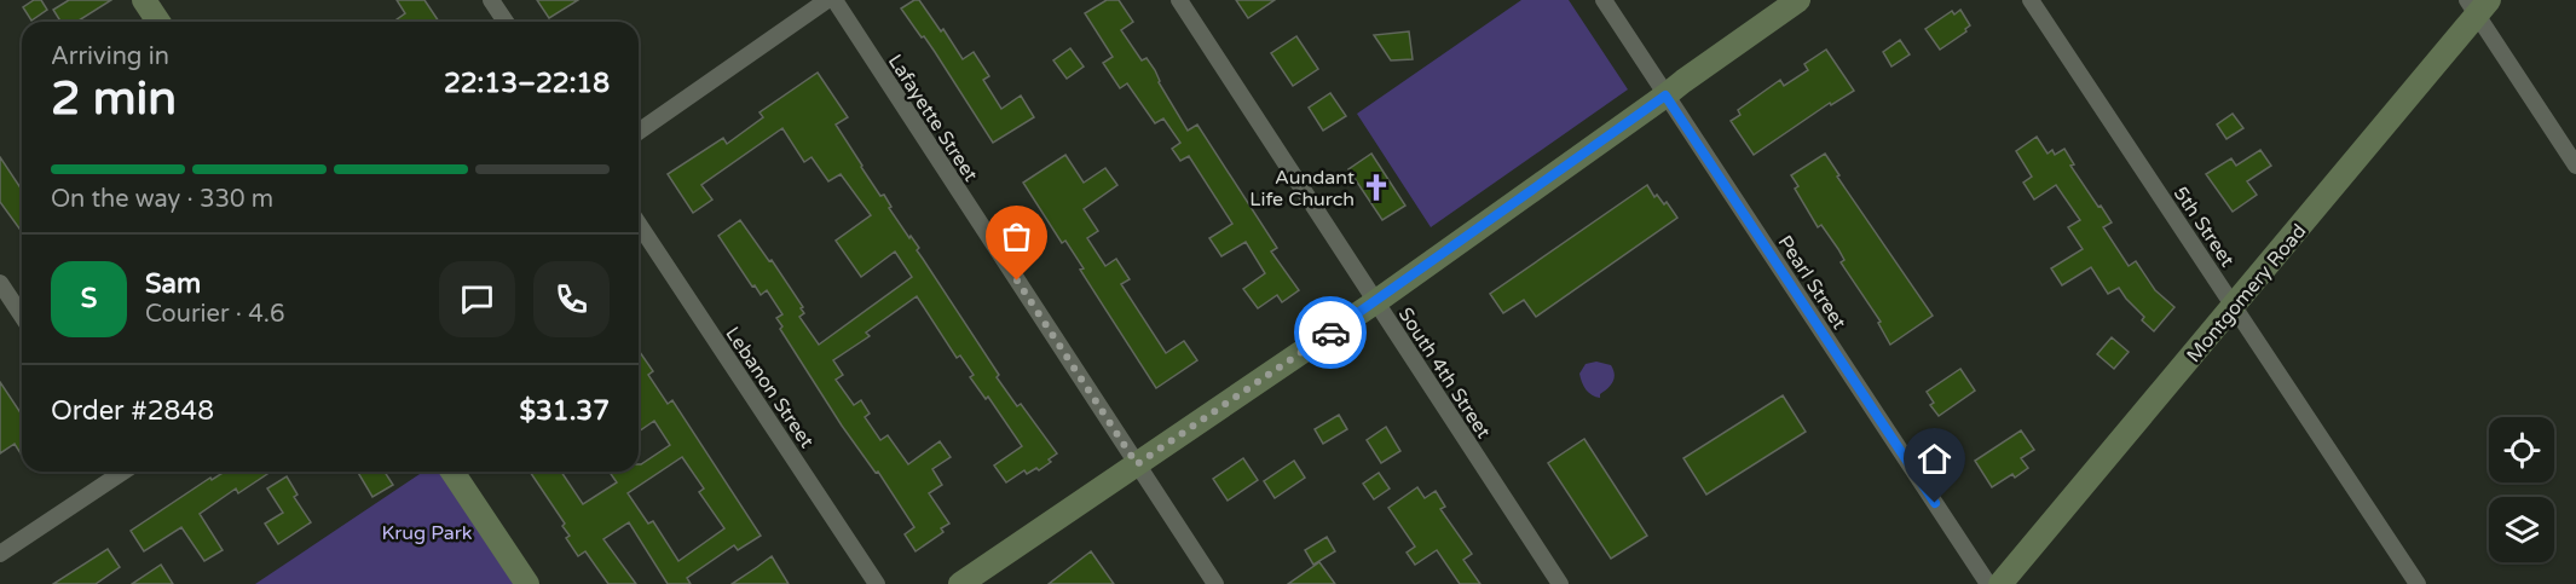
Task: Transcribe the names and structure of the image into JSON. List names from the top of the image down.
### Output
{
  "streets": {
    "street": [
      "Lafayette Street",
      "5th Street",
      "Pearl Street",
      "Montgomery Road",
      "South 4th Street",
      "Lebanon Street"
    ]
  },
  "crossings": [
    ["5th Street", "Montgomery Road"]
  ],
  "parks": ["Krug Park"],
  "places": {
    "church": ["Aundant Life Church"]
  },
  "page": {
    "heading": ["2 min", "Arriving in", "22:13–22:18"],
    "panel": [
      "Sam",
      "Courier · 4.6",
      "Order #2848",
      "$31.37"
    ],
    "bar": "On the way · 330 m",
    "round": "S"
  }
}
